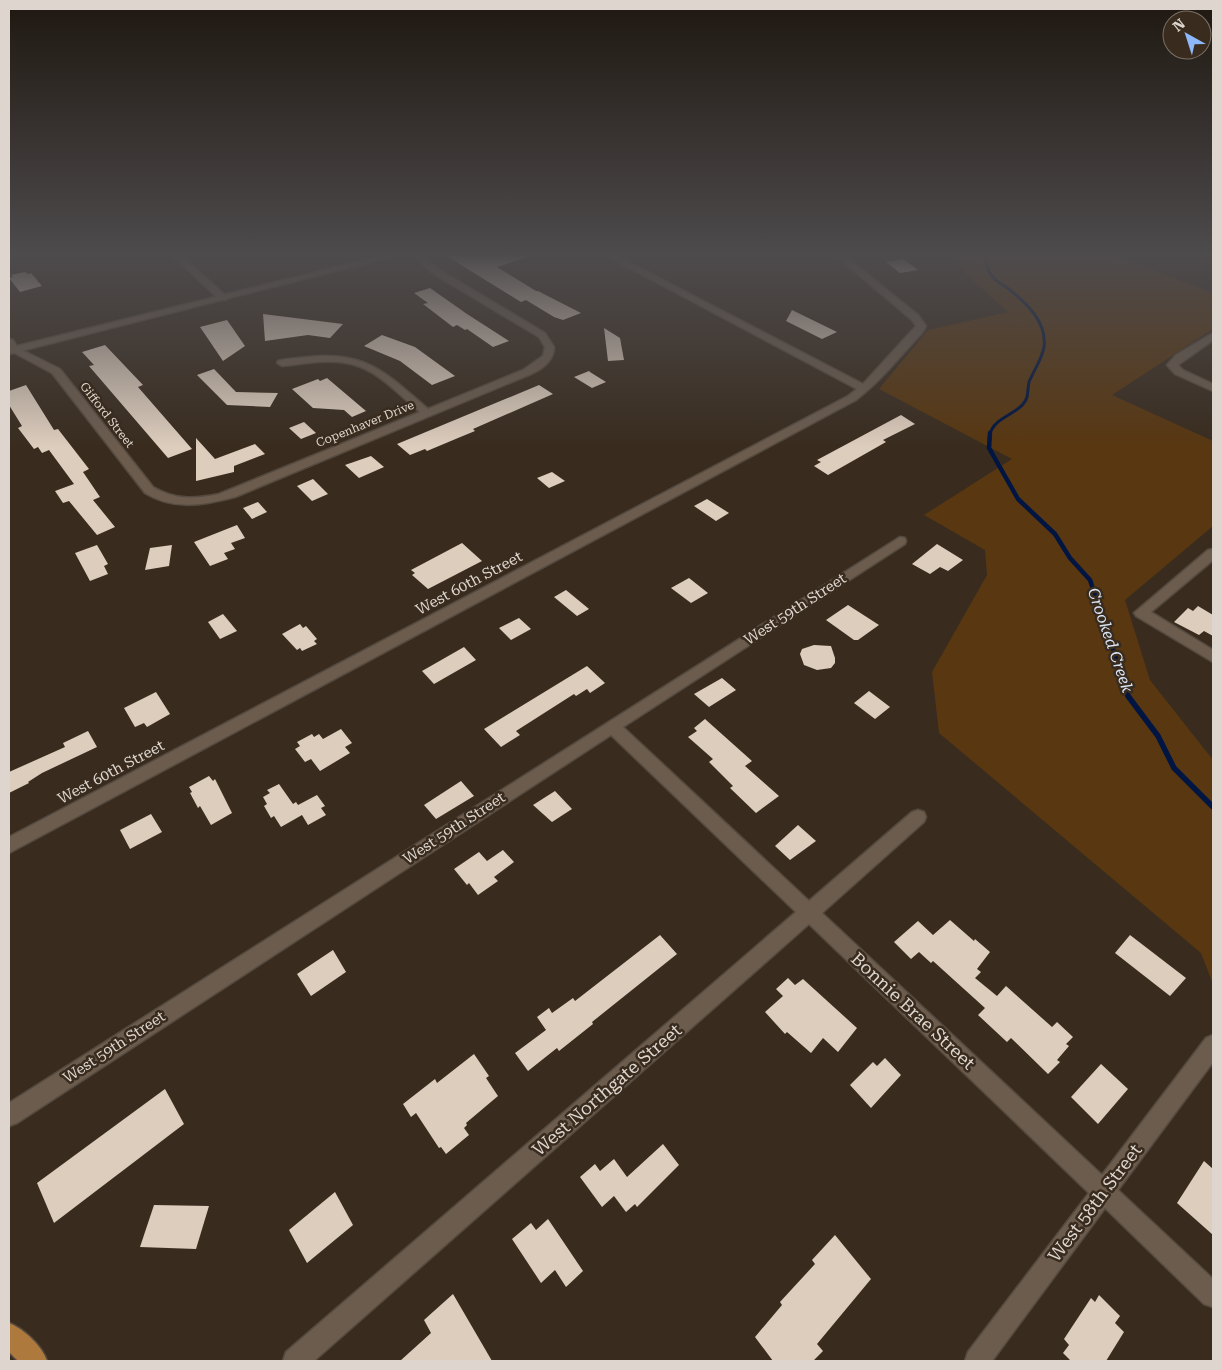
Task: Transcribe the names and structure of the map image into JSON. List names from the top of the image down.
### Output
{
  "streets": {
    "street": [
      "Gifford Street",
      "Copenhaver Drive",
      "West 60th Street",
      "West 59th Street",
      "Bonnie Brae Street",
      "West Northgate Street",
      "West 58th Street"
    ]
  },
  "crossings": [
    ["Gifford Street", "Copenhaver Drive"],
    ["West 59th Street", "Bonnie Brae Street"],
    ["Bonnie Brae Street", "West Northgate Street"],
    ["Bonnie Brae Street", "West 58th Street"]
  ],
  "water": ["Crooked Creek"],
  "north": "top left"
}
